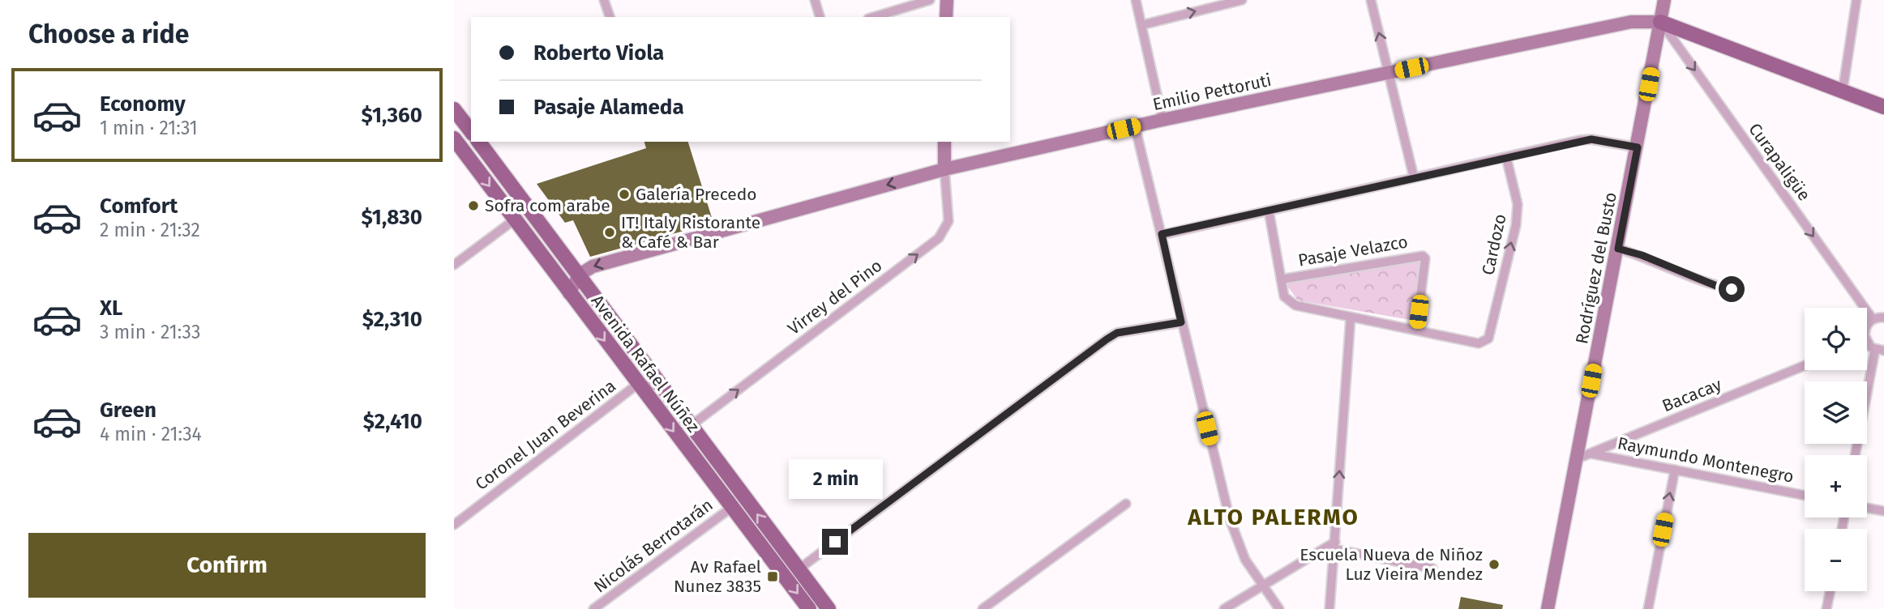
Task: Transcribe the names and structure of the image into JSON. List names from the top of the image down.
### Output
{
  "streets": {
    "main road": ["Emilio Pettoruti", "Rodríguez del Busto", "Avenida Rafael Núñez"],
    "street": [
      "Curapaligüe",
      "Cardozo",
      "Pasaje Velazco",
      "Virrey del Pino",
      "Bacacay",
      "Coronel Juan Beverina",
      "Raymundo Montenegro",
      "Nicolás Berrotarán"
    ]
  },
  "crossings": [
    ["Emilio Pettoruti", "Curapaligüe"],
    ["Emilio Pettoruti", "Rodríguez del Busto"],
    ["Emilio Pettoruti", "Virrey del Pino"],
    ["Emilio Pettoruti", "Avenida Rafael Núñez"],
    ["Curapaligüe", "Rodríguez del Busto"],
    ["Cardozo", "Pasaje Velazco"],
    ["Rodríguez del Busto", "Bacacay"],
    ["Virrey del Pino", "Avenida Rafael Núñez"],
    ["Avenida Rafael Núñez", "Coronel Juan Beverina"],
    ["Avenida Rafael Núñez", "Nicolás Berrotarán"],
    ["Bacacay", "Raymundo Montenegro"]
  ],
  "one_way": ["Curapaligüe", "Virrey del Pino"],
  "districts": ["ALTO PALERMO"],
  "places": {
    "other": [
      "Galería Precedo",
      "Sofra com arabe",
      "IT! Italy Ristorante & Café & Bar",
      "Escuela Nueva de Niñoz Luz Vieira Mendez"
    ],
    "transit": ["Av Rafael Nunez 3835"]
  },
  "page": {
    "heading": "Choose a ride",
    "banner": ["Roberto Viola", "Pasaje Alameda"],
    "list": [
      {
        "name": "Economy",
        "note": "1 min · 21:31",
        "value": "$1,360"
      },
      {
        "name": "Comfort",
        "note": "2 min · 21:32",
        "value": "$1,830"
      },
      {
        "name": "XL",
        "note": "3 min · 21:33",
        "value": "$2,310"
      },
      {
        "name": "Green",
        "note": "4 min · 21:34",
        "value": "$2,410"
      }
    ],
    "map_buttons": ["+", "−"],
    "bubble": "2 min",
    "buttons": "Confirm"
  }
}
